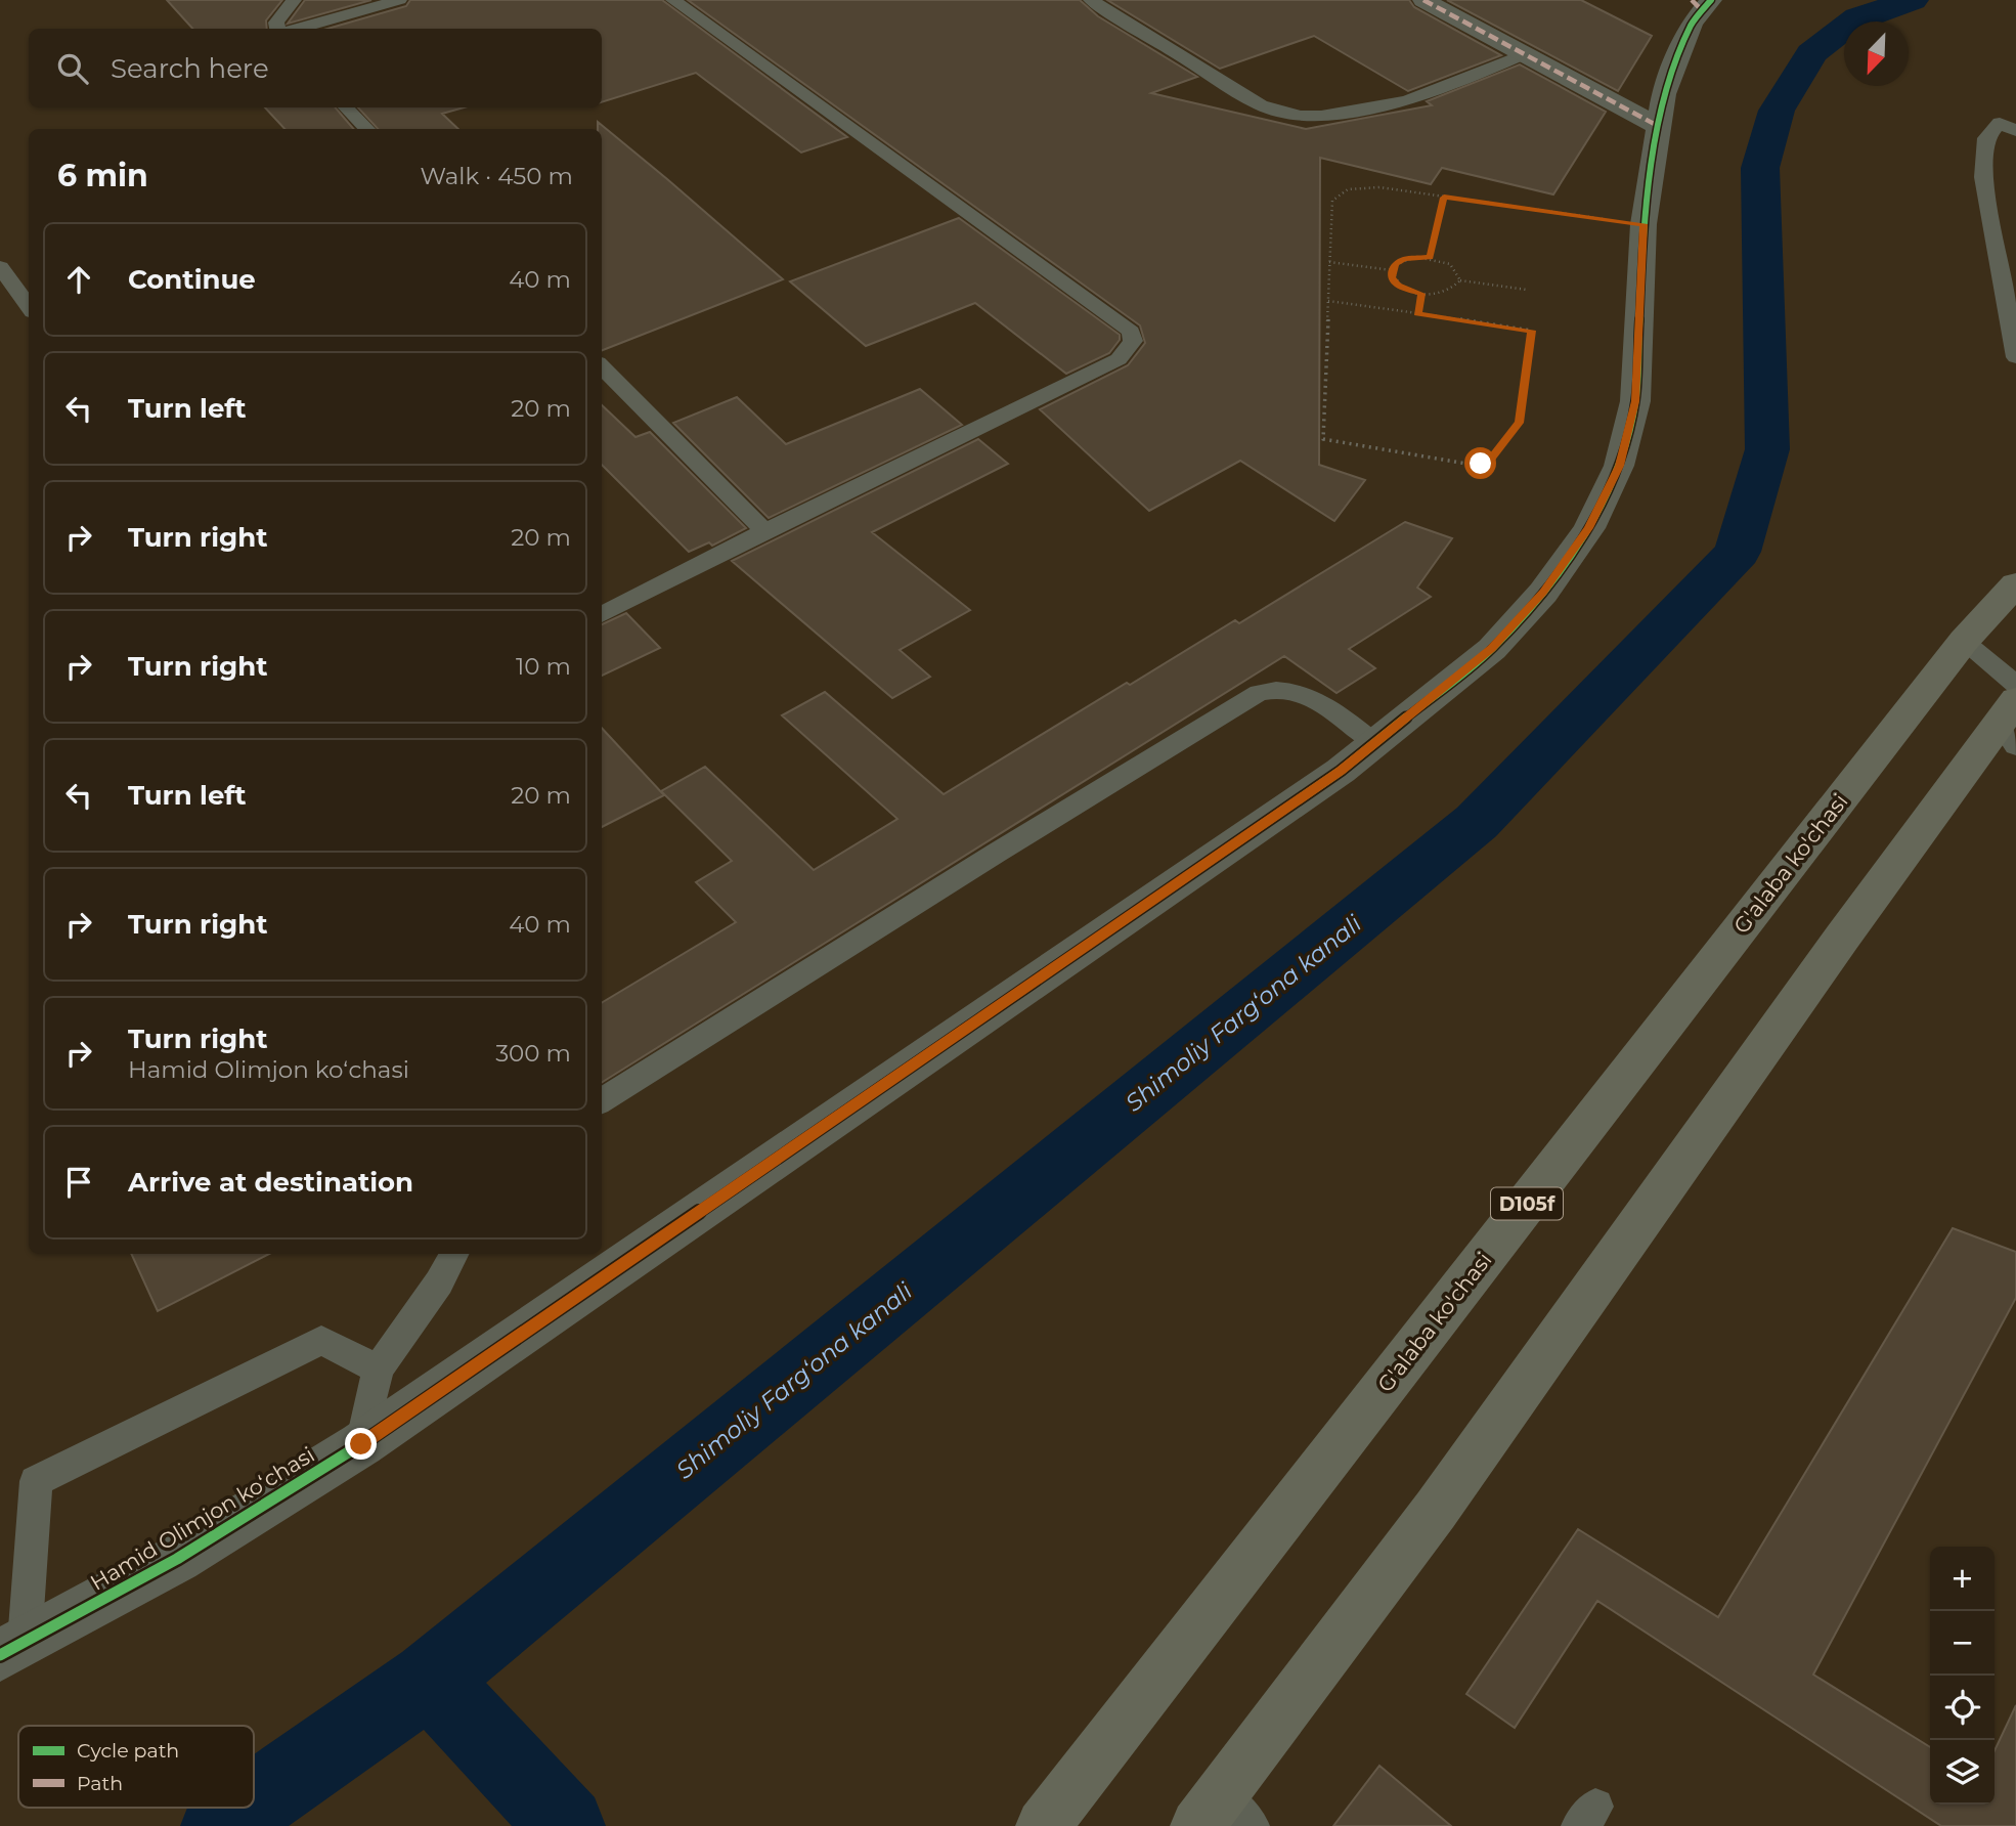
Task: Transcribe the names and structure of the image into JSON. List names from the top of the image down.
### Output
{
  "streets": {
    "main road": ["G'alaba ko'chasi", "D105f"],
    "street": ["Hamid Olimjon koʻchasi"]
  },
  "water": ["Shimoliy Fargʻona kanali"],
  "legend": ["Cycle path", "Path"],
  "north": "bottom left",
  "page": {
    "search": "Search here",
    "heading": ["6 min", "Walk · 450 m"],
    "list": [
      ["Continue", "40 m"],
      ["Turn left", "20 m"],
      ["Turn right", "20 m"],
      ["Turn right", "10 m"],
      ["Turn left", "20 m"],
      ["Turn right", "40 m"],
      ["Turn right", "Hamid Olimjon koʻchasi", "300 m"],
      "Arrive at destination"
    ],
    "map_buttons": ["+", "−"]
  }
}
